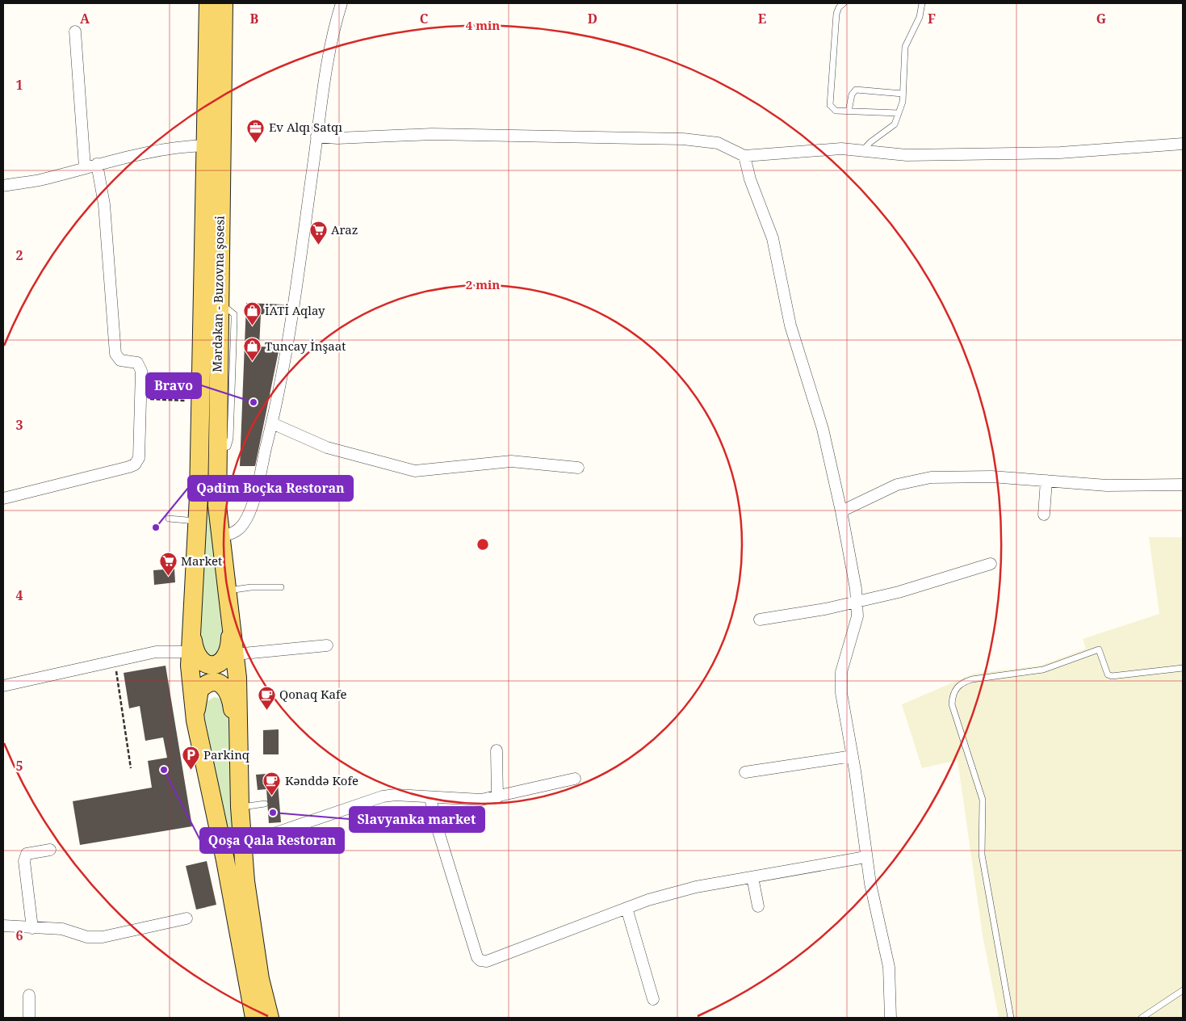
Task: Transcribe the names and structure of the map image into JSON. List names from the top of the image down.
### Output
{
  "streets": {
    "main road": ["Mərdəkan - Buzovna şosesi"]
  },
  "places": {
    "office": ["Ev Alqı Satqı"],
    "supermarket": ["Araz", "Market"],
    "shop": ["İATİ Aqlay", "Tuncay İnşaat"],
    "other": [
      "Bravo",
      "Qədim Boçka Restoran",
      "Qoşa Qala Restoran",
      "Slavyanka market"
    ],
    "cafe": ["Qonaq Kafe", "Kənddə Kofe"],
    "parking": ["Parkinq"]
  },
  "grid": {
    "columns": [
      "A",
      "B",
      "C",
      "D",
      "E",
      "F",
      "G"
    ],
    "rows": [
      "1",
      "2",
      "3",
      "4",
      "5",
      "6"
    ]
  },
  "rings": ["4 min", "2 min"]
}
